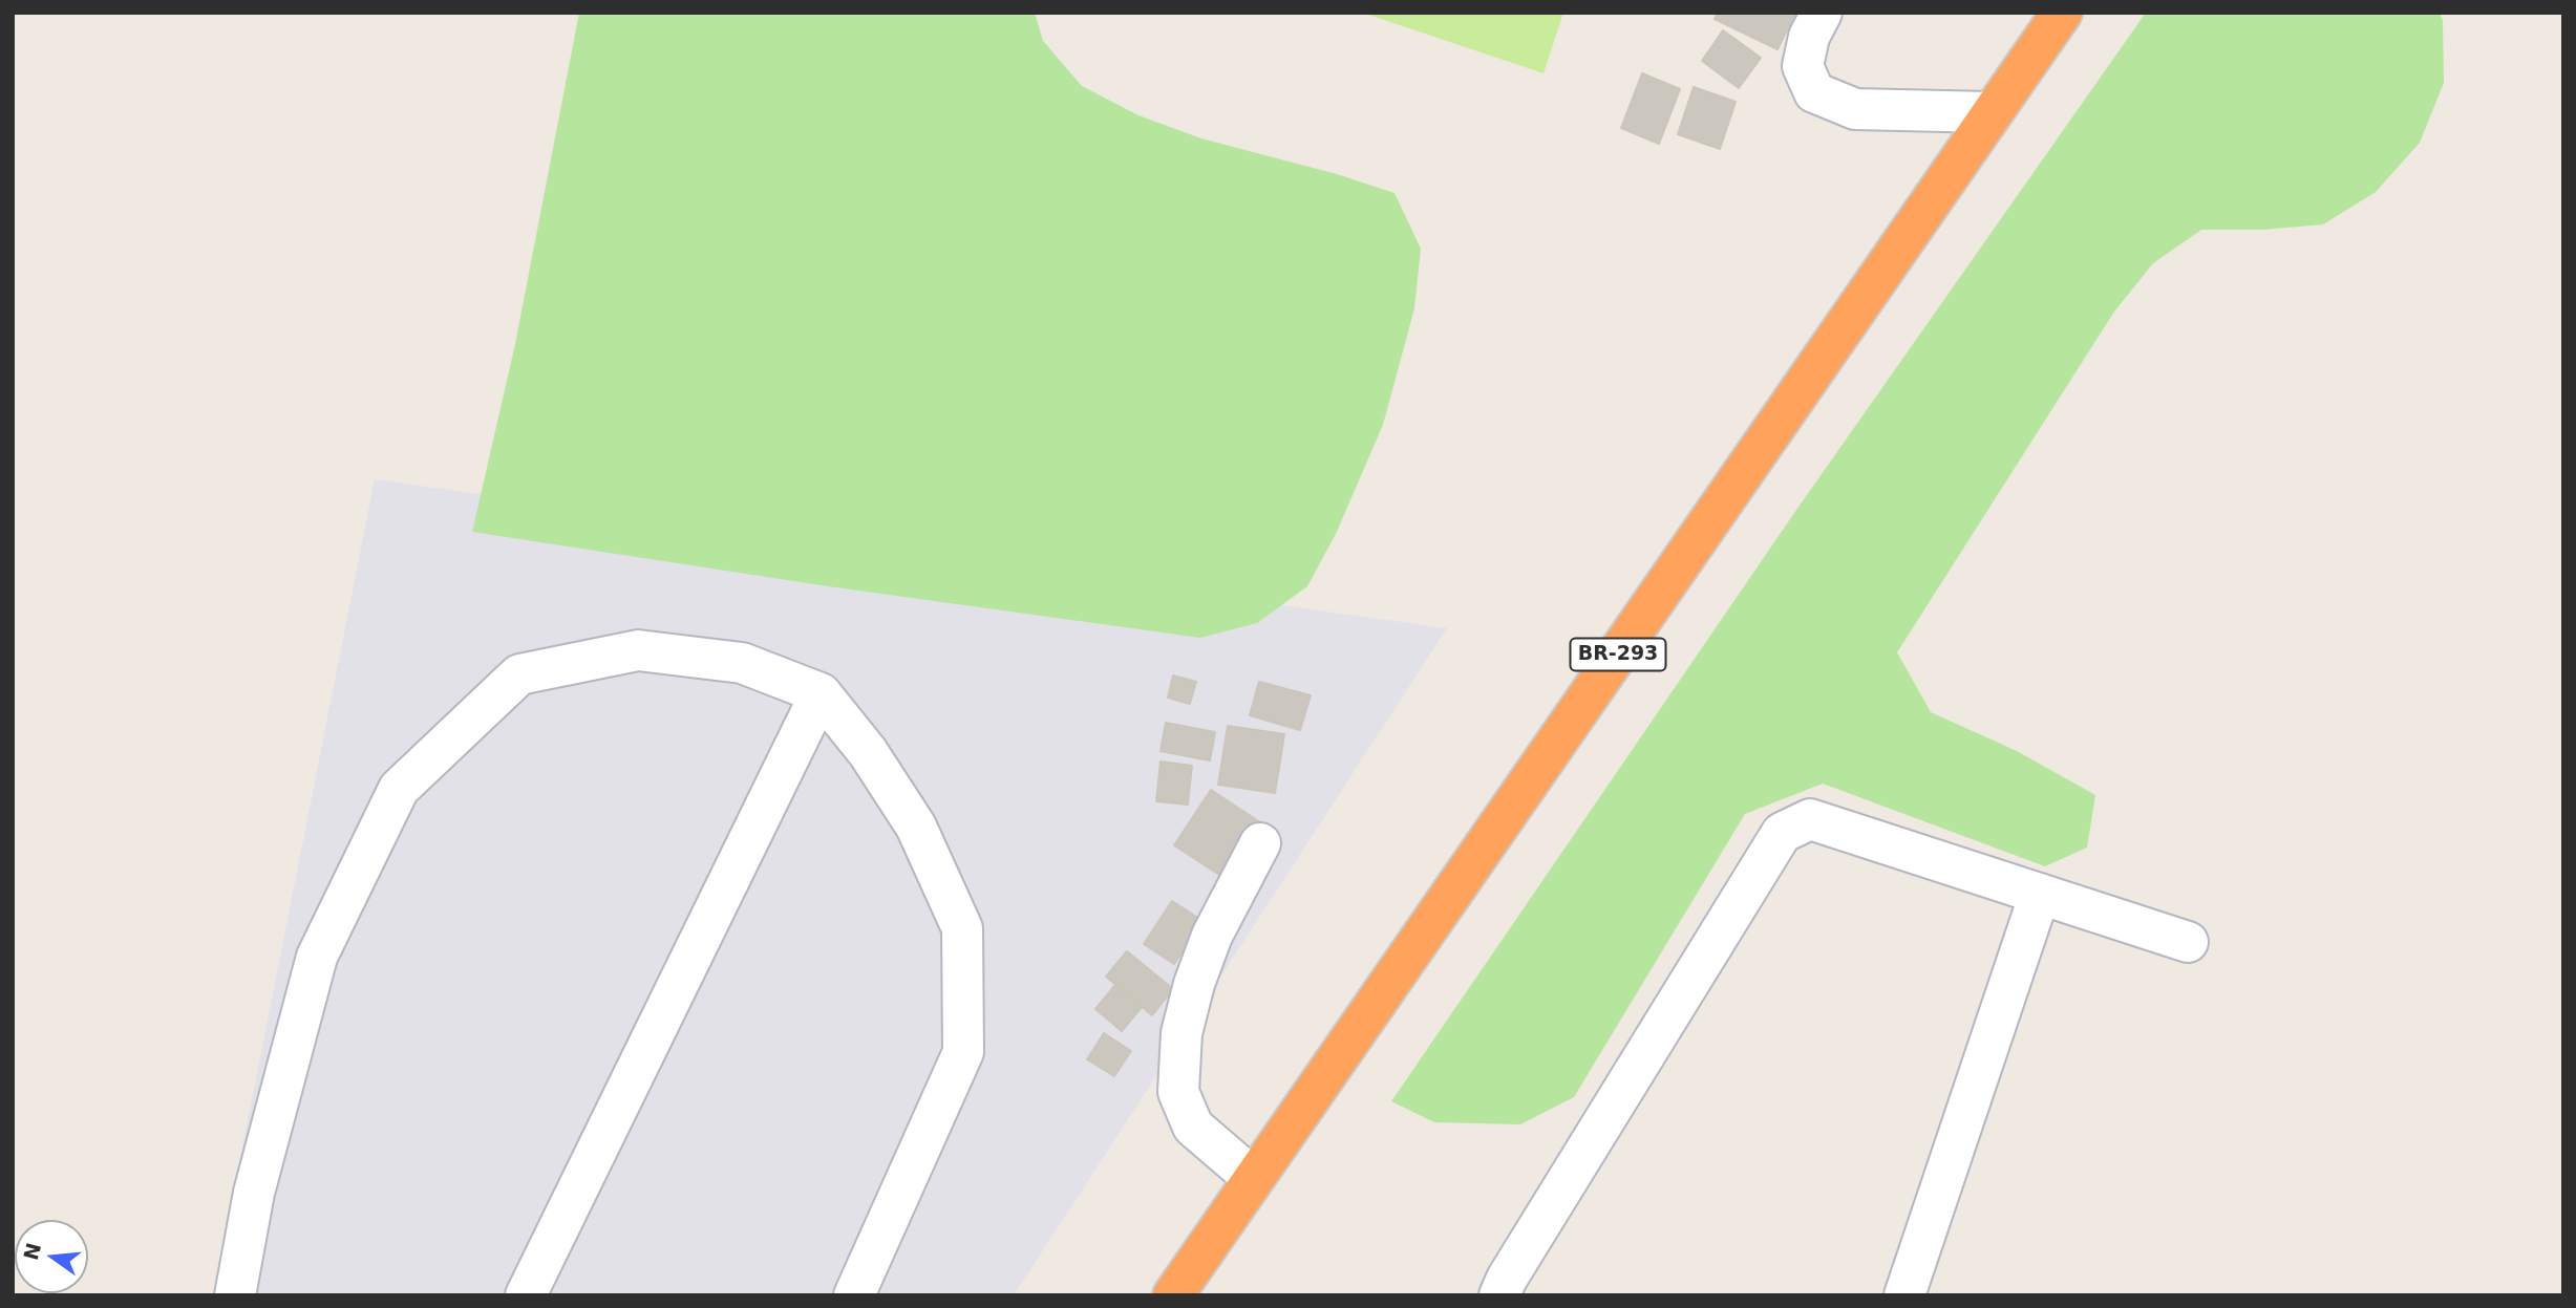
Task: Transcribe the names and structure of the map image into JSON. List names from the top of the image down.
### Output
{
  "streets": {
    "highway": ["BR-293"]
  },
  "north": "left"
}
